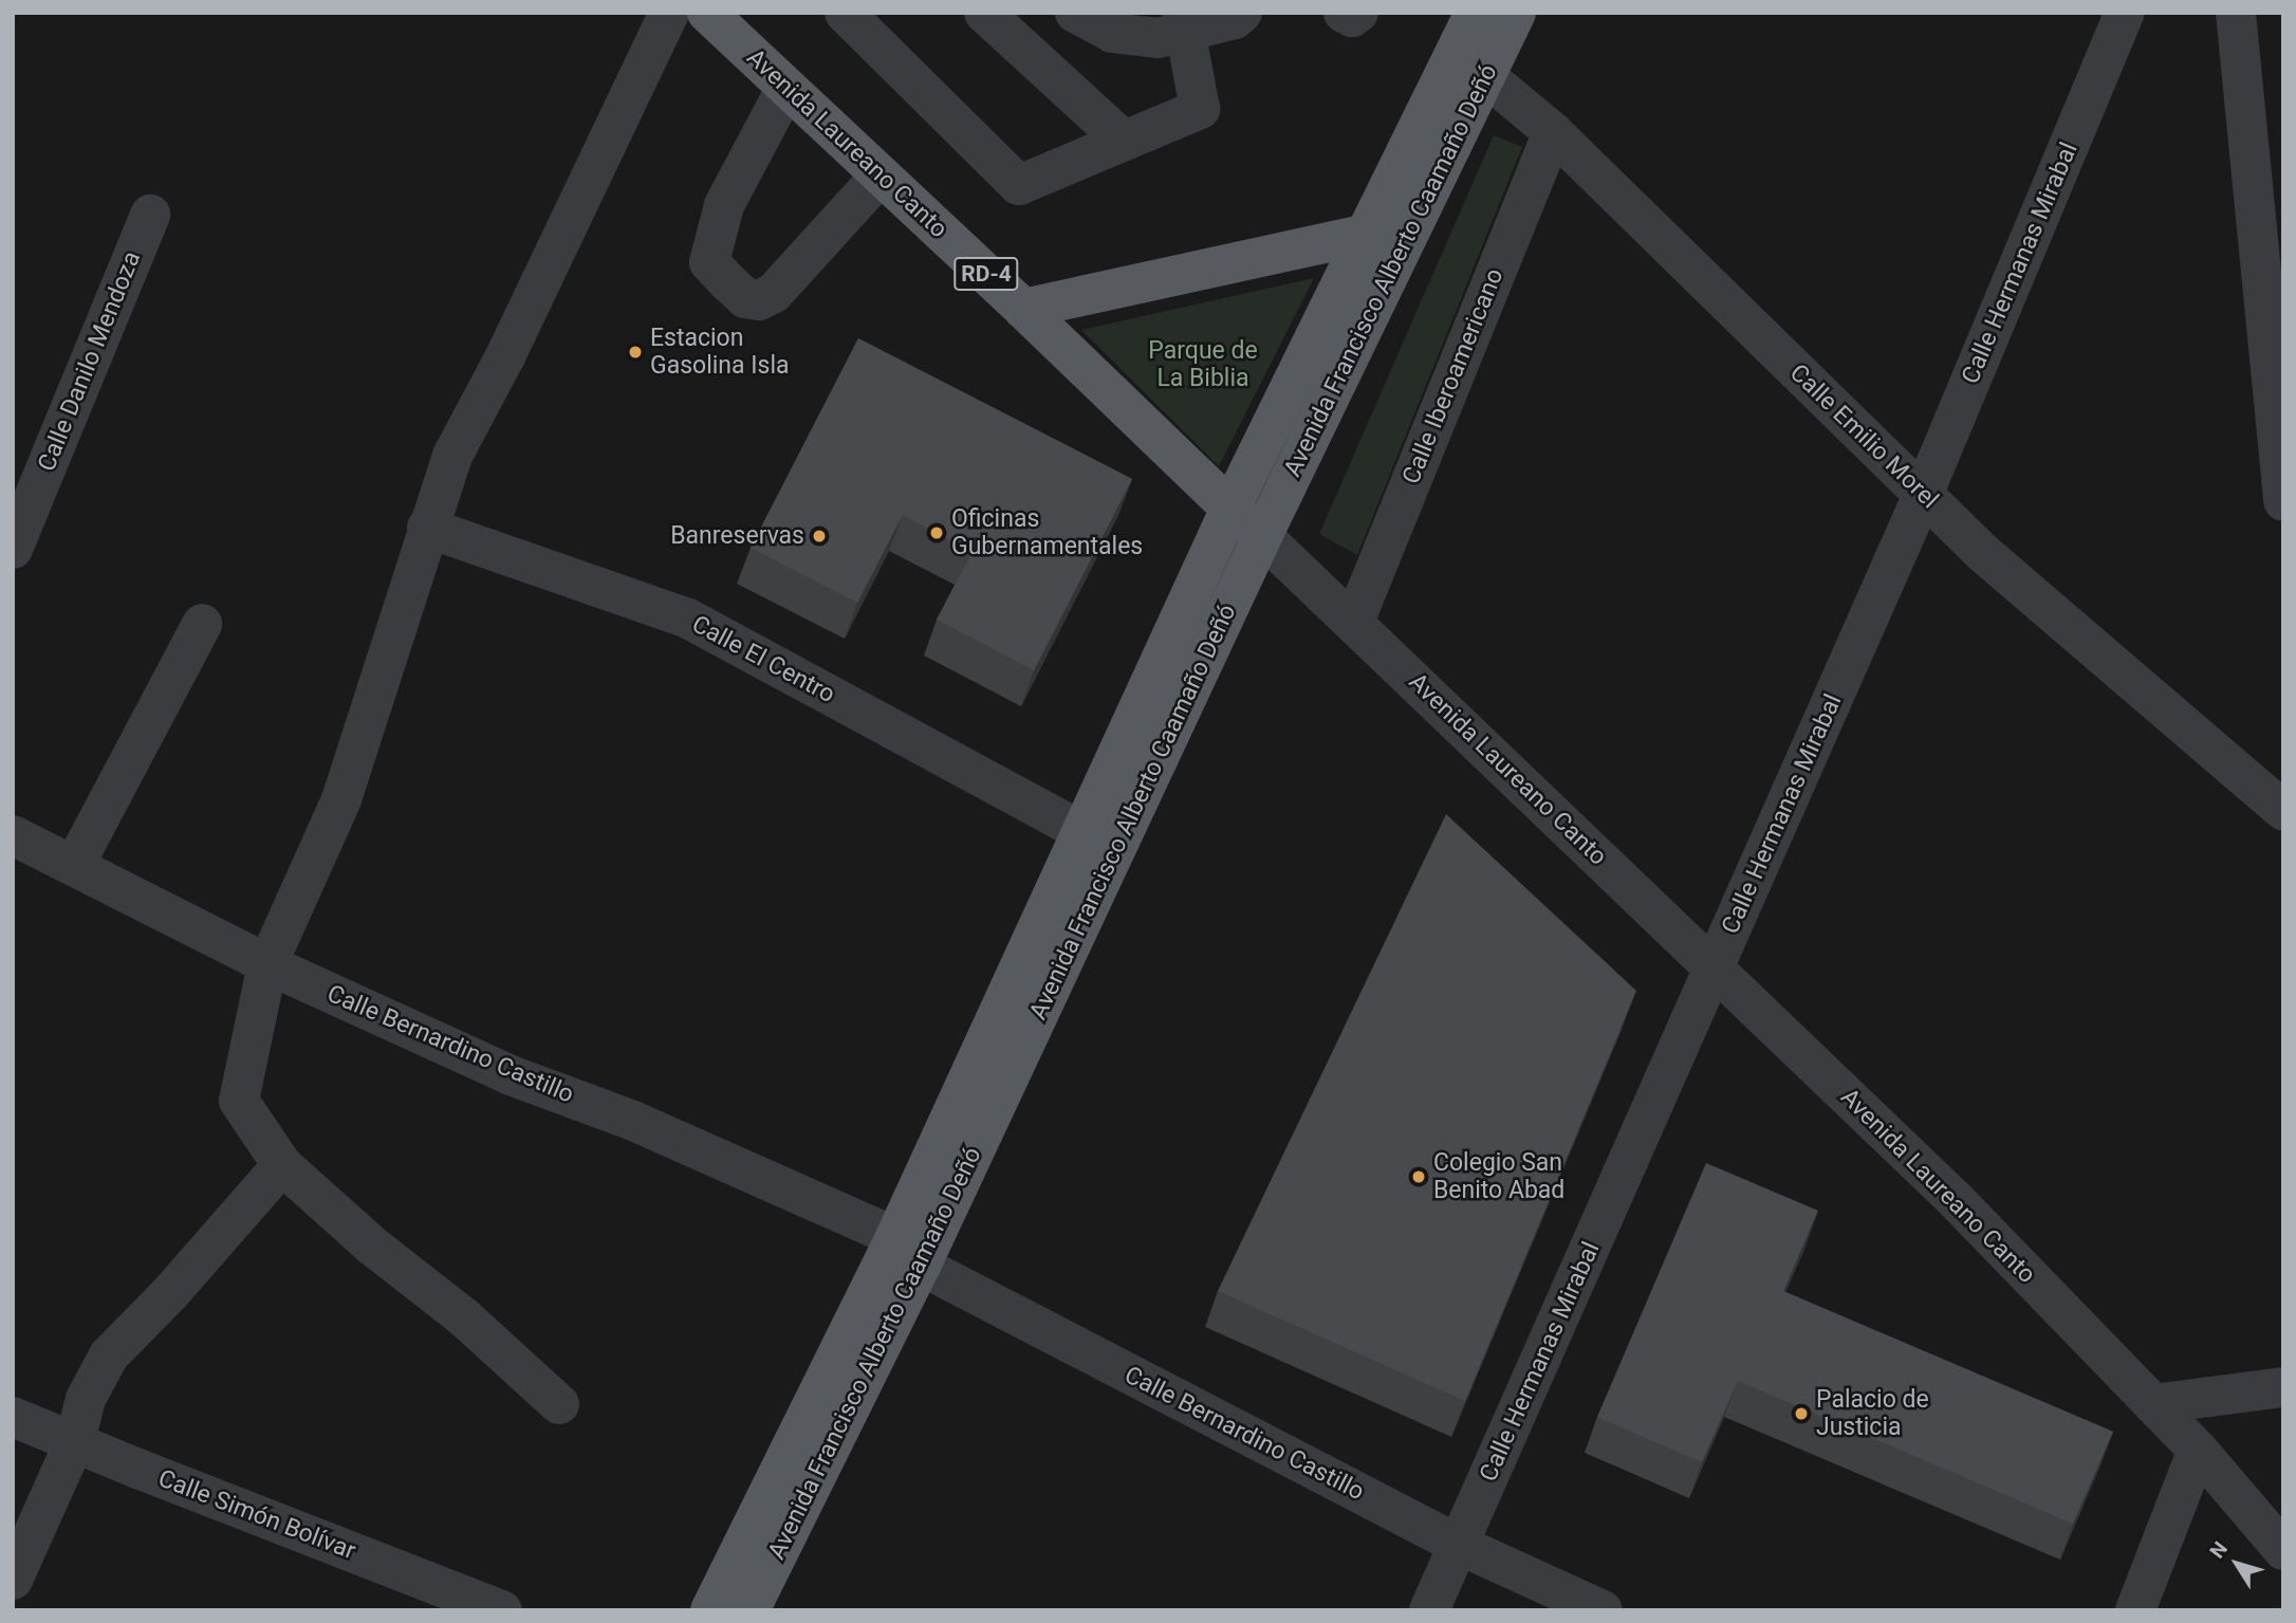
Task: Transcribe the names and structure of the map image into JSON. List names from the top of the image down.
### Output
{
  "streets": {
    "main road": ["Avenida Laureano Canto", "Avenida Francisco Alberto Caamaño Deñó", "RD-4"],
    "street": [
      "Calle Hermanas Mirabal",
      "Calle Danilo Mendoza",
      "Calle Iberoamericano",
      "Calle Emilio Morel",
      "Calle El Centro",
      "Calle Bernardino Castillo",
      "Calle Simón Bolívar"
    ]
  },
  "crossings": [
    ["Avenida Laureano Canto", "Calle Hermanas Mirabal"],
    ["Avenida Laureano Canto", "Avenida Francisco Alberto Caamaño Deñó"],
    ["Avenida Laureano Canto", "Calle Iberoamericano"],
    ["Calle Hermanas Mirabal", "Calle Emilio Morel"],
    ["Calle Hermanas Mirabal", "Calle Bernardino Castillo"],
    ["Avenida Francisco Alberto Caamaño Deñó", "Calle Emilio Morel"],
    ["Avenida Francisco Alberto Caamaño Deñó", "Calle El Centro"],
    ["Avenida Francisco Alberto Caamaño Deñó", "Calle Bernardino Castillo"],
    ["Calle Iberoamericano", "Calle Emilio Morel"]
  ],
  "parks": ["Parque de La Biblia"],
  "places": [
    "Estacion Gasolina Isla",
    "Oficinas Gubernamentales",
    "Banreservas",
    "Colegio San Benito Abad",
    "Palacio de Justicia"
  ],
  "north": "top left"
}
